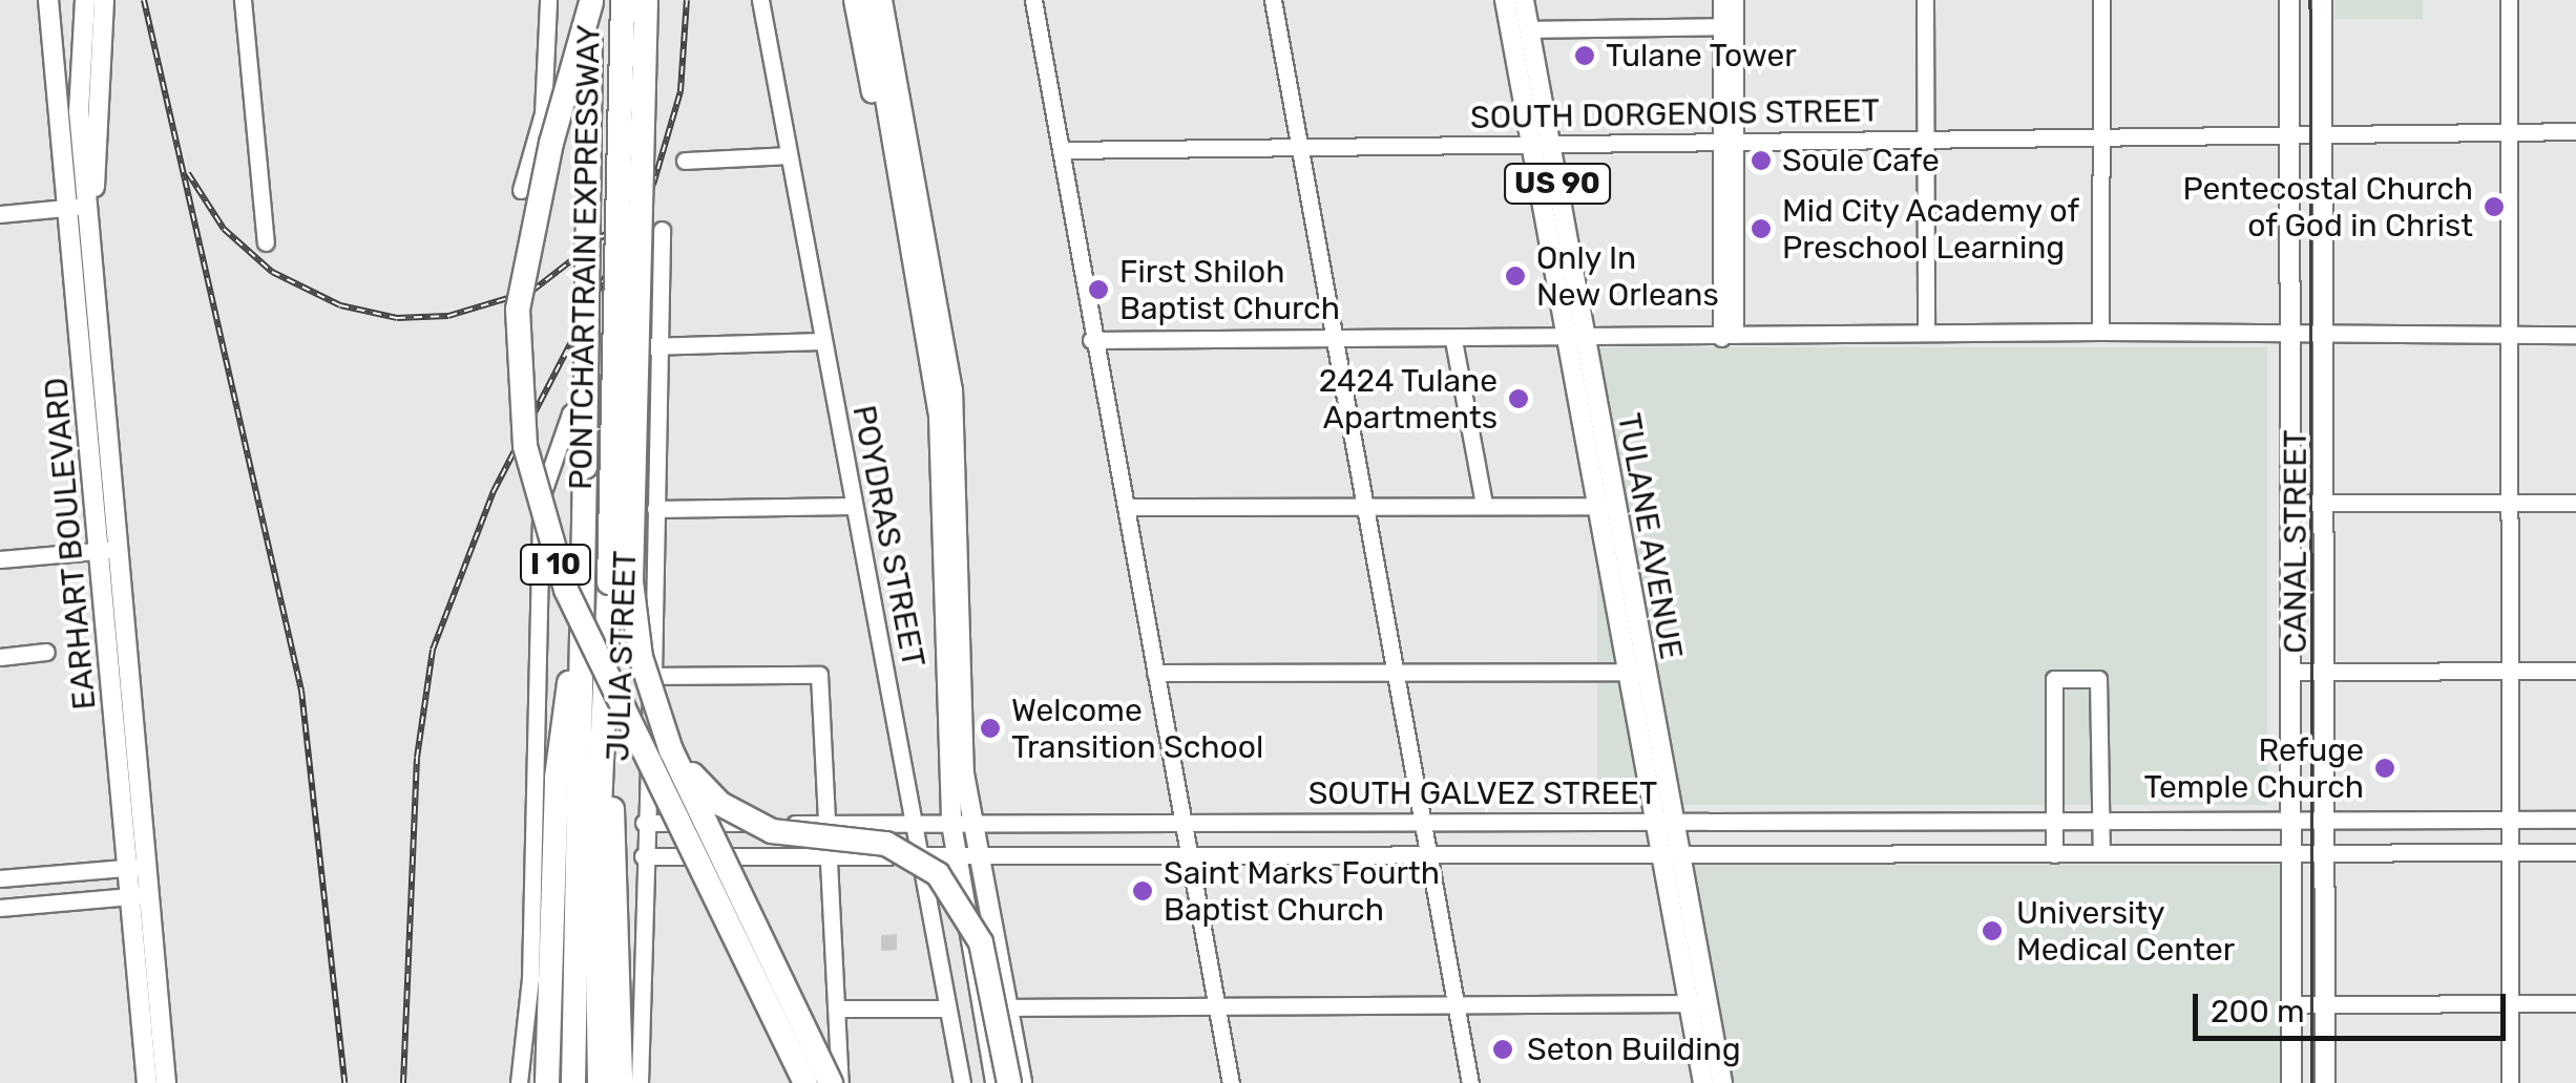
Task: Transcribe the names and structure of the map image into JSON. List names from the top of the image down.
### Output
{
  "streets": {
    "highway": ["PONTCHARTRAIN EXPRESSWAY", "I 10"],
    "main road": [
      "US 90",
      "POYDRAS STREET",
      "TULANE AVENUE",
      "CANAL STREET",
      "EARHART BOULEVARD"
    ],
    "street": ["SOUTH DORGENOIS STREET", "JULIA STREET", "SOUTH GALVEZ STREET"]
  },
  "crossings": [
    ["SOUTH DORGENOIS STREET", "TULANE AVENUE"],
    ["SOUTH DORGENOIS STREET", "CANAL STREET"],
    ["PONTCHARTRAIN EXPRESSWAY", "I 10"],
    ["POYDRAS STREET", "SOUTH GALVEZ STREET"],
    ["TULANE AVENUE", "SOUTH GALVEZ STREET"],
    ["CANAL STREET", "SOUTH GALVEZ STREET"],
    ["JULIA STREET", "SOUTH GALVEZ STREET"]
  ],
  "places": [
    "Tulane Tower",
    "Soule Cafe",
    "Pentecostal Church of God in Christ",
    "Mid City Academy of Preschool Learning",
    "Only In New Orleans",
    "First Shiloh Baptist Church",
    "2424 Tulane Apartments",
    "Welcome Transition School",
    "Refuge Temple Church",
    "Saint Marks Fourth Baptist Church",
    "University Medical Center",
    "Seton Building"
  ],
  "scale_bar": "200 m"
}
